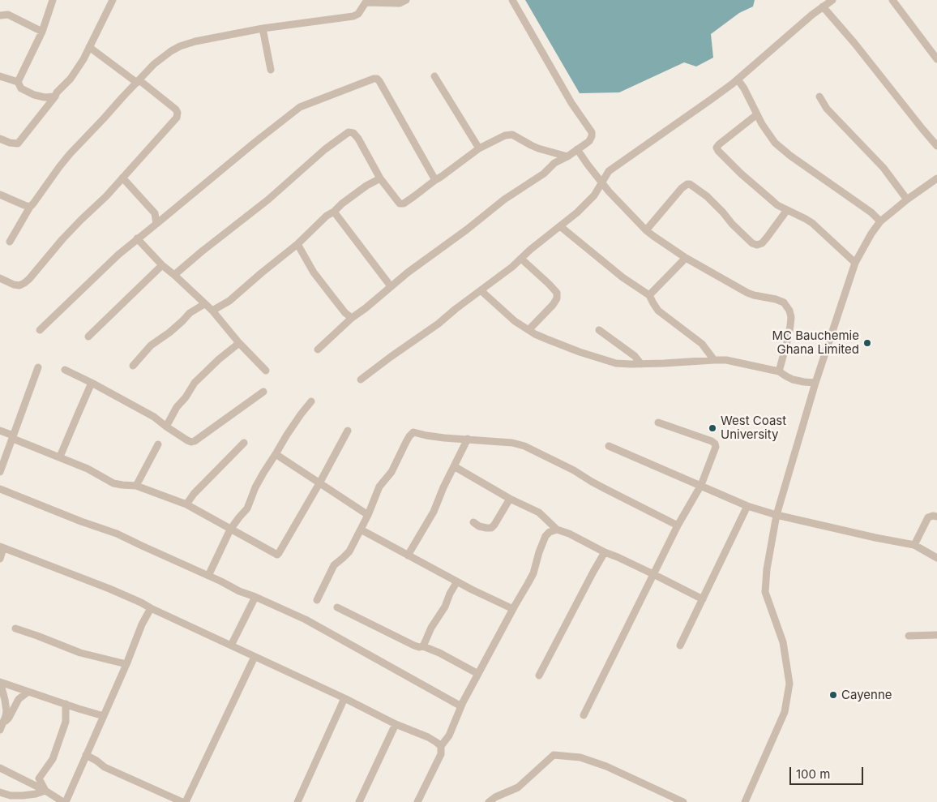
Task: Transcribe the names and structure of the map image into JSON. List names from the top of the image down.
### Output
{
  "places": ["MC Bauchemie Ghana Limited", "West Coast University", "Cayenne"],
  "scale_bar": "100 m"
}
